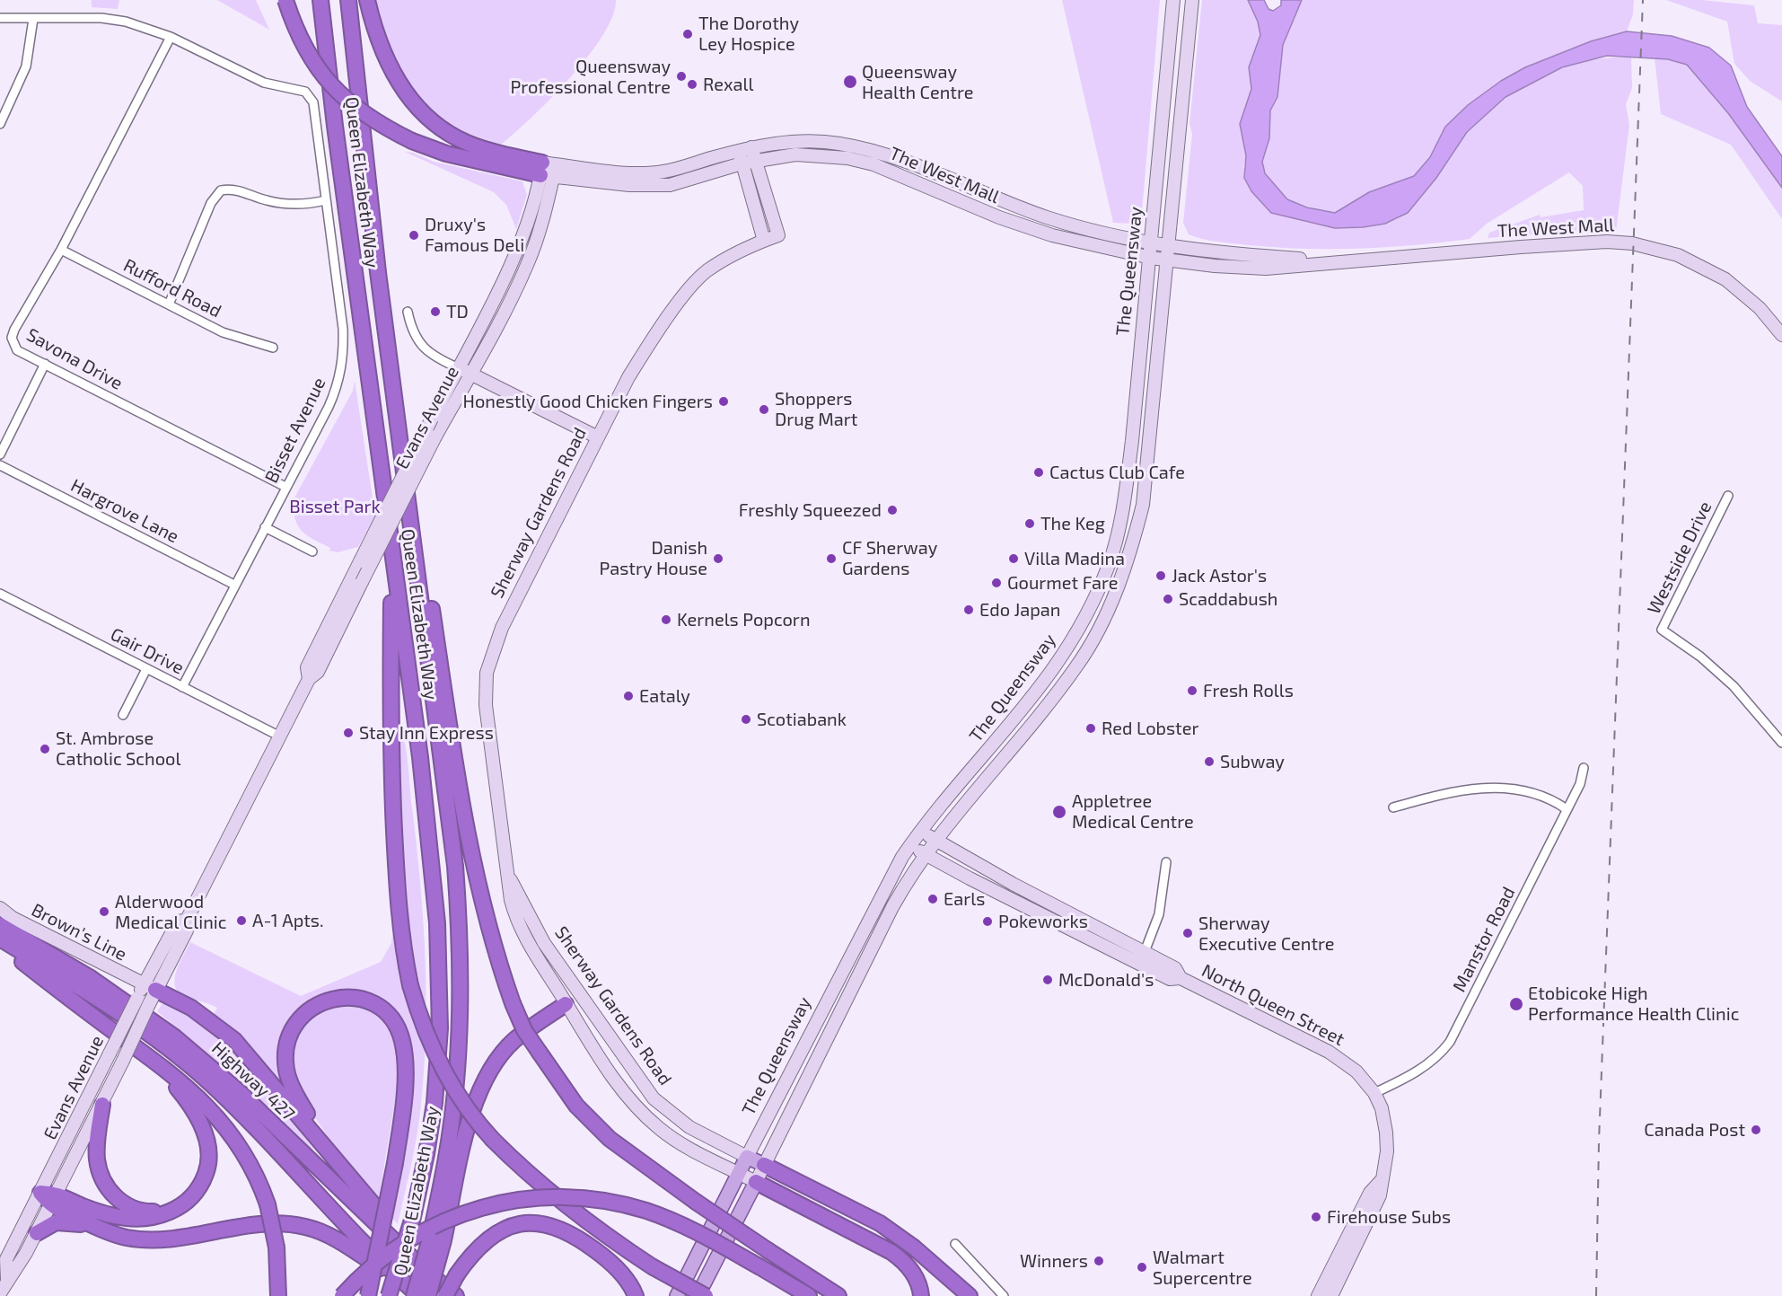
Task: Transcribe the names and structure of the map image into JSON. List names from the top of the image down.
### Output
{
  "streets": {
    "highway": ["Queen Elizabeth Way", "Highway 427"],
    "main road": [
      "The West Mall",
      "The Queensway",
      "Evans Avenue",
      "Sherway Gardens Road",
      "Brown's Line",
      "North Queen Street"
    ],
    "street": [
      "Rufford Road",
      "Savona Drive",
      "Bisset Avenue",
      "Hargrove Lane",
      "Westside Drive",
      "Gair Drive",
      "Manstor Road"
    ]
  },
  "crossings": [
    ["The West Mall", "The Queensway"],
    ["The West Mall", "Evans Avenue"],
    ["The West Mall", "Sherway Gardens Road"],
    ["Queen Elizabeth Way", "Highway 427"],
    ["The Queensway", "Sherway Gardens Road"],
    ["The Queensway", "North Queen Street"],
    ["Rufford Road", "Savona Drive"],
    ["Savona Drive", "Bisset Avenue"],
    ["Evans Avenue", "Gair Drive"],
    ["Evans Avenue", "Brown's Line"],
    ["Bisset Avenue", "Hargrove Lane"],
    ["Bisset Avenue", "Gair Drive"],
    ["Manstor Road", "North Queen Street"]
  ],
  "parks": ["Bisset Park"],
  "places": [
    "The Dorothy Ley Hospice",
    "Queensway Professional Centre",
    "Queensway Health Centre",
    "Rexall",
    "Druxy's Famous Deli",
    "TD",
    "Honestly Good Chicken Fingers",
    "Shoppers Drug Mart",
    "Cactus Club Cafe",
    "Freshly Squeezed",
    "The Keg",
    "Danish Pastry House",
    "CF Sherway Gardens",
    "Villa Madina",
    "Jack Astor's",
    "Gourmet Fare",
    "Scaddabush",
    "Edo Japan",
    "Kernels Popcorn",
    "Fresh Rolls",
    "Eataly",
    "Scotiabank",
    "Red Lobster",
    "Stay Inn Express",
    "St. Ambrose Catholic School",
    "Subway",
    "Appletree Medical Centre",
    "Earls",
    "Alderwood Medical Clinic",
    "A-1 Apts.",
    "Pokeworks",
    "Sherway Executive Centre",
    "McDonald's",
    "Etobicoke High Performance Health Clinic",
    "Canada Post",
    "Firehouse Subs",
    "Winners",
    "Walmart Supercentre"
  ]
}
